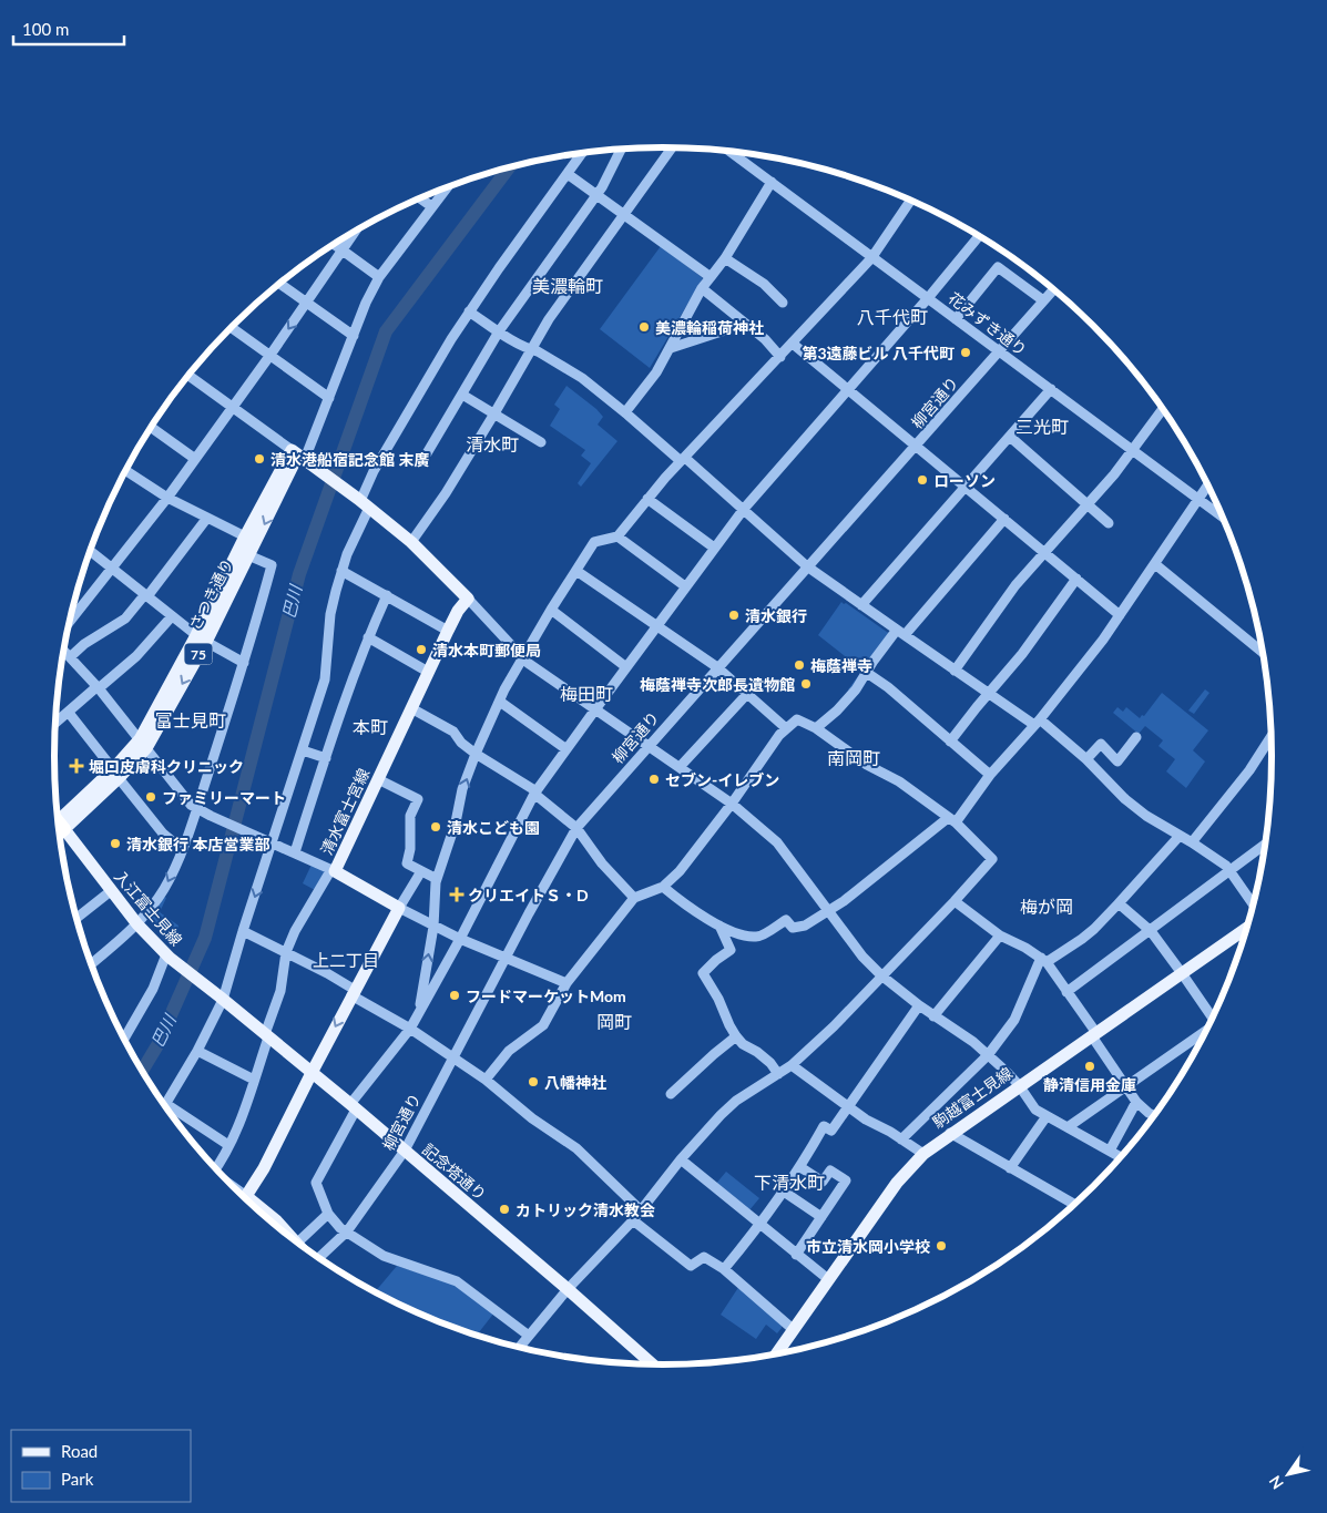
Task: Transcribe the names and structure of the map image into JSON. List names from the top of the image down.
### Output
{
  "streets": {
    "main road": [
      "さつき通り",
      "75",
      "清水富士宮線",
      "入江富士見線",
      "駒越富士見線",
      "記念塔通り"
    ],
    "street": ["花みずき通り", "柳宮通り"]
  },
  "crossings": [
    ["花みずき通り", "柳宮通り"],
    ["柳宮通り", "記念塔通り"],
    ["入江富士見線", "記念塔通り"]
  ],
  "districts": [
    "美濃輪町",
    "八千代町",
    "三光町",
    "清水町",
    "梅田町",
    "富士見町",
    "本町",
    "南岡町",
    "梅が岡",
    "上二丁目",
    "岡町",
    "下清水町"
  ],
  "water": ["巴川"],
  "places": {
    "other": [
      "美濃輪稲荷神社",
      "第3遠藤ビル 八千代町",
      "清水港船宿記念館 末廣",
      "ローソン",
      "清水銀行",
      "清水本町郵便局",
      "梅蔭禅寺",
      "梅蔭禅寺次郎長遺物館",
      "セブン-イレブン",
      "ファミリーマート",
      "清水こども園",
      "清水銀行 本店営業部",
      "フードマーケットMom",
      "静清信用金庫",
      "八幡神社",
      "カトリック清水教会",
      "市立清水岡小学校"
    ],
    "health": ["堀口皮膚科クリニック", "クリエイトＳ・D"]
  },
  "legend": ["Road", "Park"],
  "scale_bar": "100 m",
  "north": "bottom left"
}
